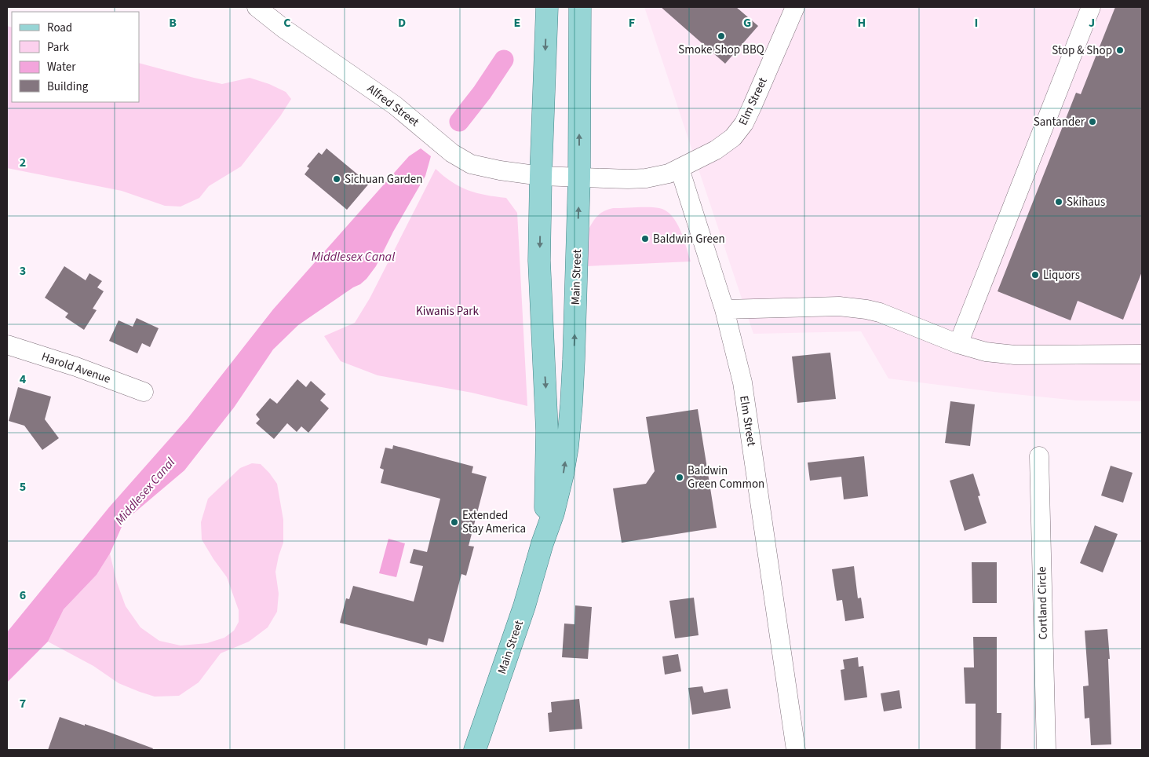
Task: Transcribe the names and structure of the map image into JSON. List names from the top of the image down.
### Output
{
  "streets": {
    "main road": ["Main Street"],
    "street": [
      "Elm Street",
      "Alfred Street",
      "Harold Avenue",
      "Cortland Circle"
    ]
  },
  "crossings": [
    ["Elm Street", "Alfred Street"],
    ["Elm Street", "Main Street"],
    ["Alfred Street", "Main Street"]
  ],
  "water": ["Middlesex Canal"],
  "parks": ["Kiwanis Park"],
  "places": [
    "Smoke Shop BBQ",
    "Stop & Shop",
    "Santander",
    "Sichuan Garden",
    "Skihaus",
    "Baldwin Green",
    "Liquors",
    "Baldwin Green Common",
    "Extended Stay America"
  ],
  "legend": [
    "Road",
    "Park",
    "Water",
    "Building"
  ],
  "grid": {
    "columns": [
      "B",
      "C",
      "D",
      "E",
      "F",
      "G",
      "H",
      "I",
      "J"
    ],
    "rows": [
      "2",
      "3",
      "4",
      "5",
      "6",
      "7"
    ]
  }
}
